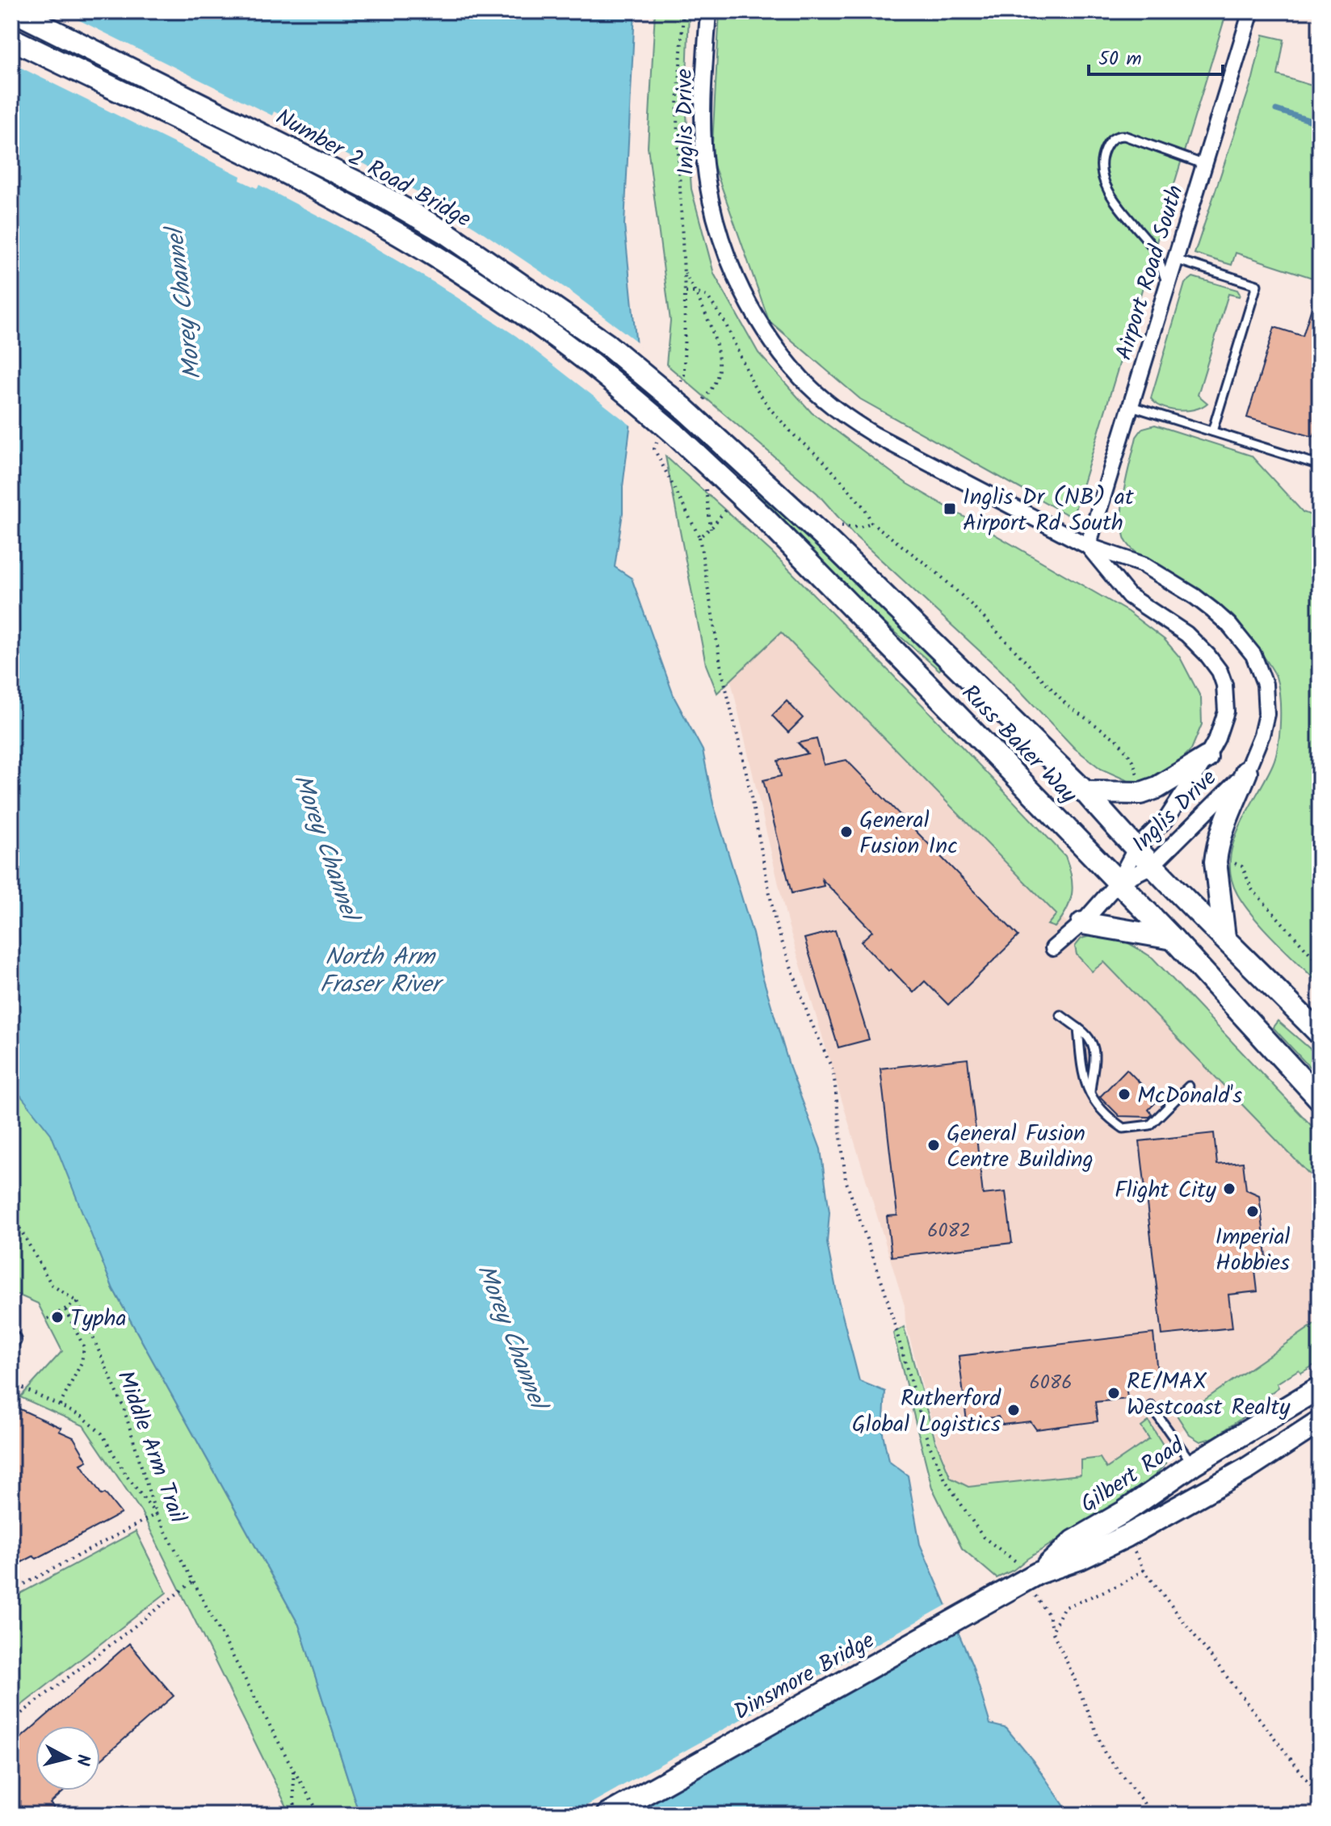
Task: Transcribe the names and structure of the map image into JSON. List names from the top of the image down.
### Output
{
  "streets": {
    "main road": [
      "Number 2 Road Bridge",
      "Russ Baker Way",
      "Gilbert Road",
      "Dinsmore Bridge"
    ],
    "street": ["Inglis Drive", "Airport Road South"],
    "path": ["Middle Arm Trail"]
  },
  "crossings": [
    ["Inglis Drive", "Airport Road South"],
    ["Inglis Drive", "Russ Baker Way"],
    ["Number 2 Road Bridge", "Russ Baker Way"],
    ["Gilbert Road", "Dinsmore Bridge"]
  ],
  "water": ["Morey Channel", "North Arm Fraser River"],
  "places": {
    "transit": ["Inglis Dr (NB) at Airport Rd South"],
    "other": [
      "General Fusion Inc",
      "McDonald's",
      "General Fusion Centre Building",
      "Flight City",
      "Imperial Hobbies",
      "Typha",
      "RE/MAX Westcoast Realty",
      "Rutherford Global Logistics"
    ]
  },
  "house_numbers": ["6082", "6086"],
  "scale_bar": "50 m",
  "north": "right"
}
